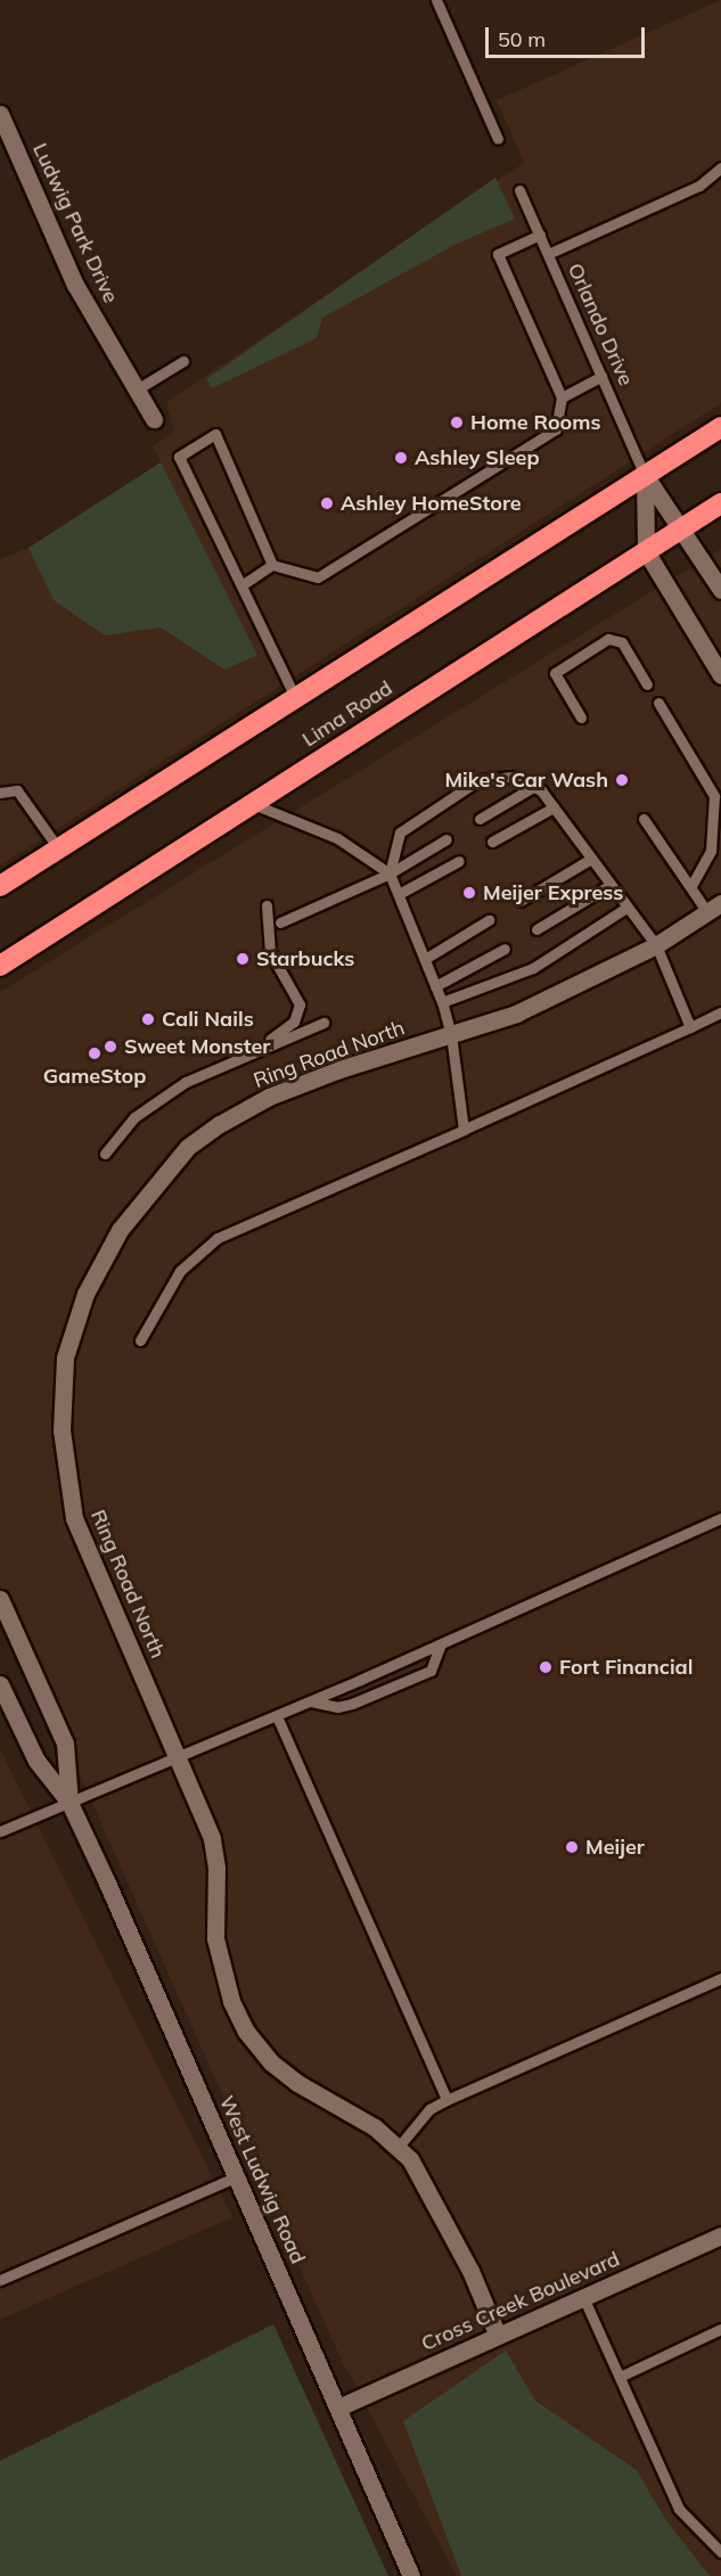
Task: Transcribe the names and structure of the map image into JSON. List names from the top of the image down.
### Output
{
  "streets": {
    "highway": ["Lima Road"],
    "street": [
      "Ludwig Park Drive",
      "Ring Road North",
      "West Ludwig Road",
      "Cross Creek Boulevard"
    ],
    "lane": ["Orlando Drive"]
  },
  "crossings": [
    ["Orlando Drive", "Lima Road"],
    ["Ring Road North", "Cross Creek Boulevard"],
    ["West Ludwig Road", "Cross Creek Boulevard"]
  ],
  "places": [
    "Home Rooms",
    "Ashley Sleep",
    "Ashley HomeStore",
    "Mike's Car Wash",
    "Meijer Express",
    "Starbucks",
    "Cali Nails",
    "Sweet Monster",
    "GameStop",
    "Fort Financial",
    "Meijer"
  ],
  "scale_bar": "50 m"
}
